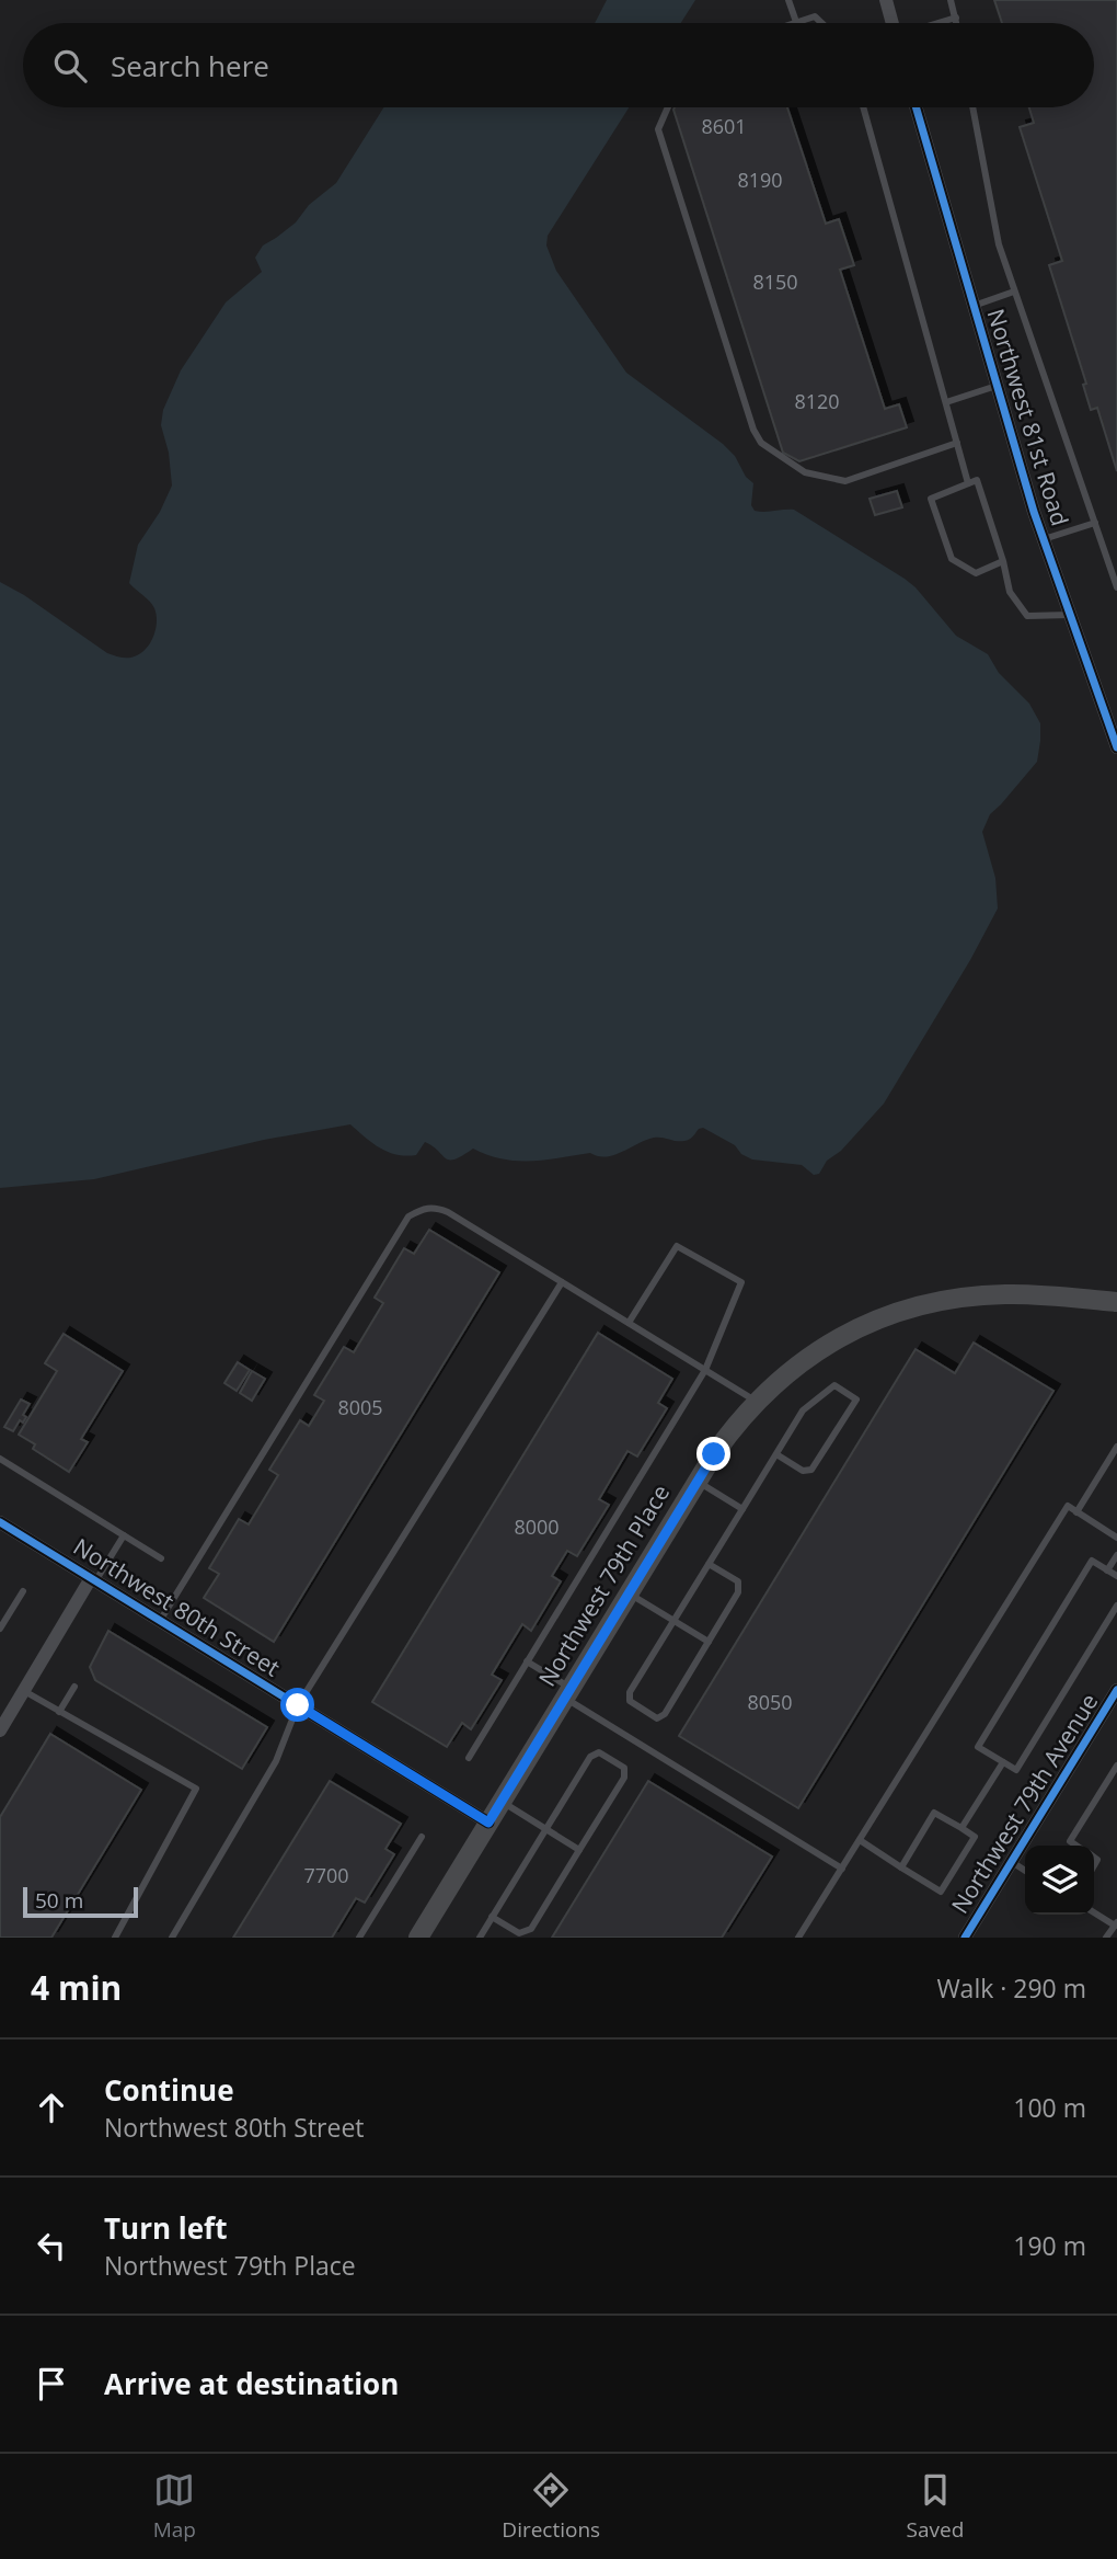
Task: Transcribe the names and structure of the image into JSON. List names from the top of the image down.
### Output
{
  "streets": {
    "main road": ["Northwest 79th Place"],
    "street": ["Northwest 81st Road", "Northwest 80th Street", "Northwest 79th Avenue"]
  },
  "crossings": [
    ["Northwest 79th Place", "Northwest 80th Street"]
  ],
  "house_numbers": [
    "8601",
    "8190",
    "8150",
    "8120",
    "8005",
    "8000",
    "8050",
    "7700"
  ],
  "scale_bar": "50 m",
  "page": {
    "search": "Search here",
    "scale": "50 m",
    "heading": ["4 min", "Walk · 290 m"],
    "list": [
      ["Continue", "Northwest 80th Street", "100 m"],
      ["Turn left", "Northwest 79th Place", "190 m"],
      "Arrive at destination"
    ],
    "nav": ["Map", "Directions", "Saved"]
  }
}
